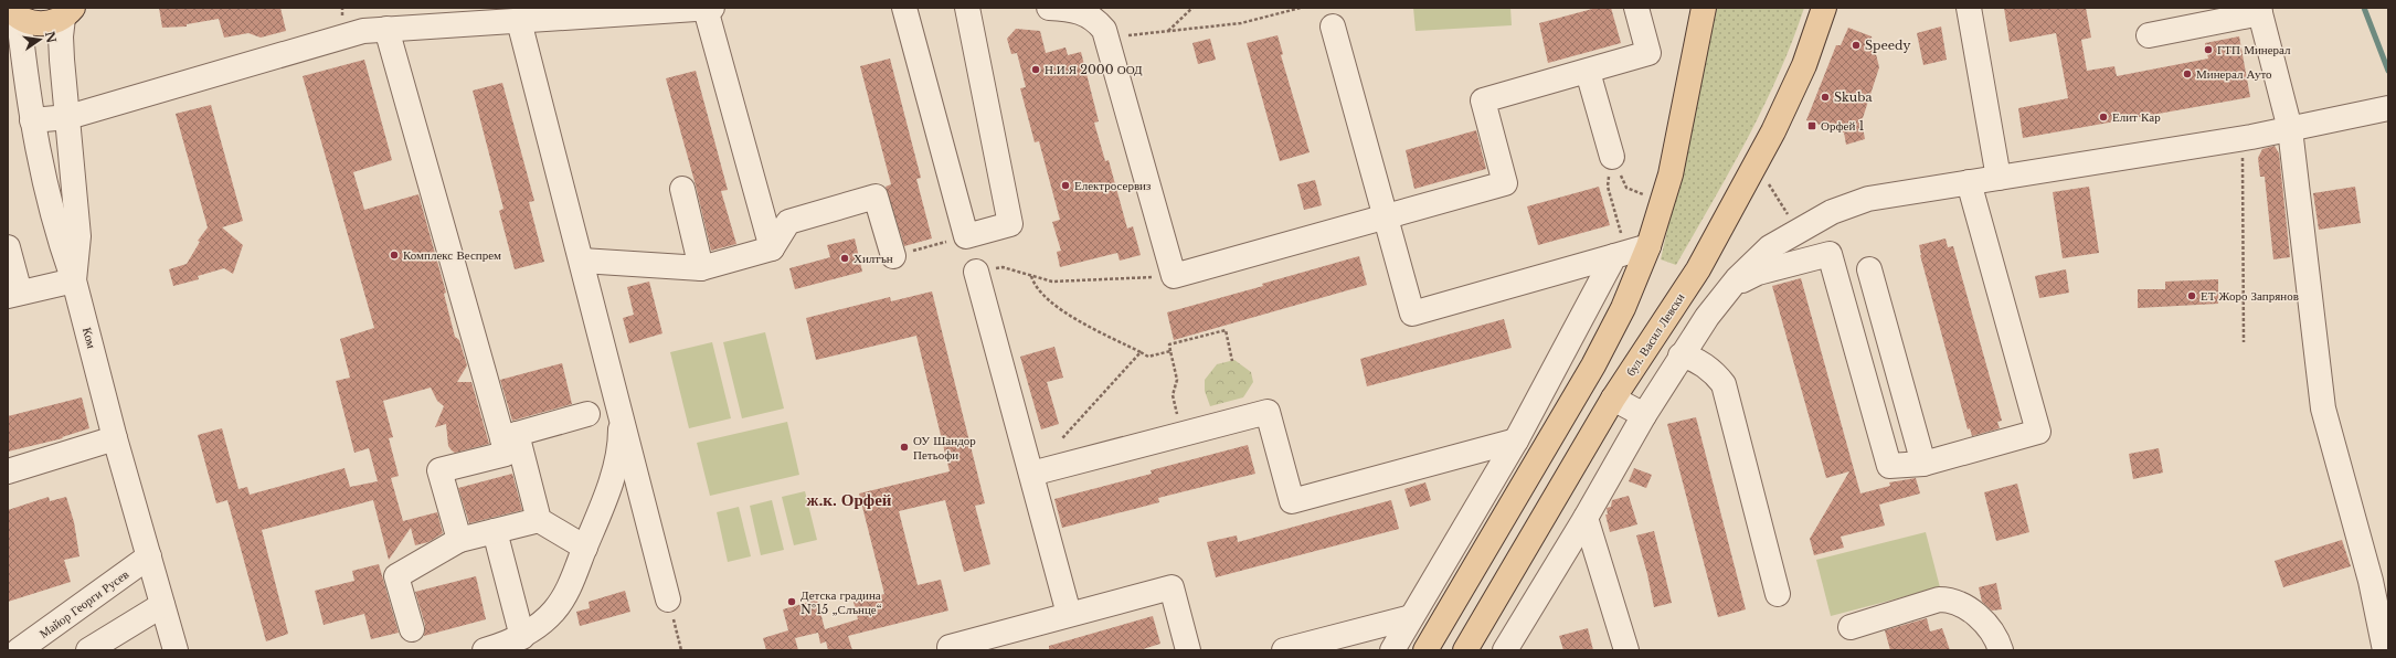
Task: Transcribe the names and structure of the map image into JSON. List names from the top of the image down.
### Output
{
  "streets": {
    "main road": ["бул. Васил Левски"],
    "street": ["Ком", "Майор Георги Русев"]
  },
  "crossings": [
    ["Ком", "Майор Георги Русев"]
  ],
  "districts": ["ж.к. Орфей"],
  "places": {
    "other": [
      "Speedy",
      "ГТП Минерал",
      "Н.И.Я 2000 ООД",
      "Минерал Ауто",
      "Skuba",
      "Елит Кар",
      "Електросервиз",
      "Комплекс Веспрем",
      "Хилтън",
      "ЕТ Жоро Запрянов",
      "ОУ Шандор Петьофи",
      "Детска градина №15 „Слънце“"
    ],
    "transit": ["Орфей 1"]
  },
  "north": "right"
}
